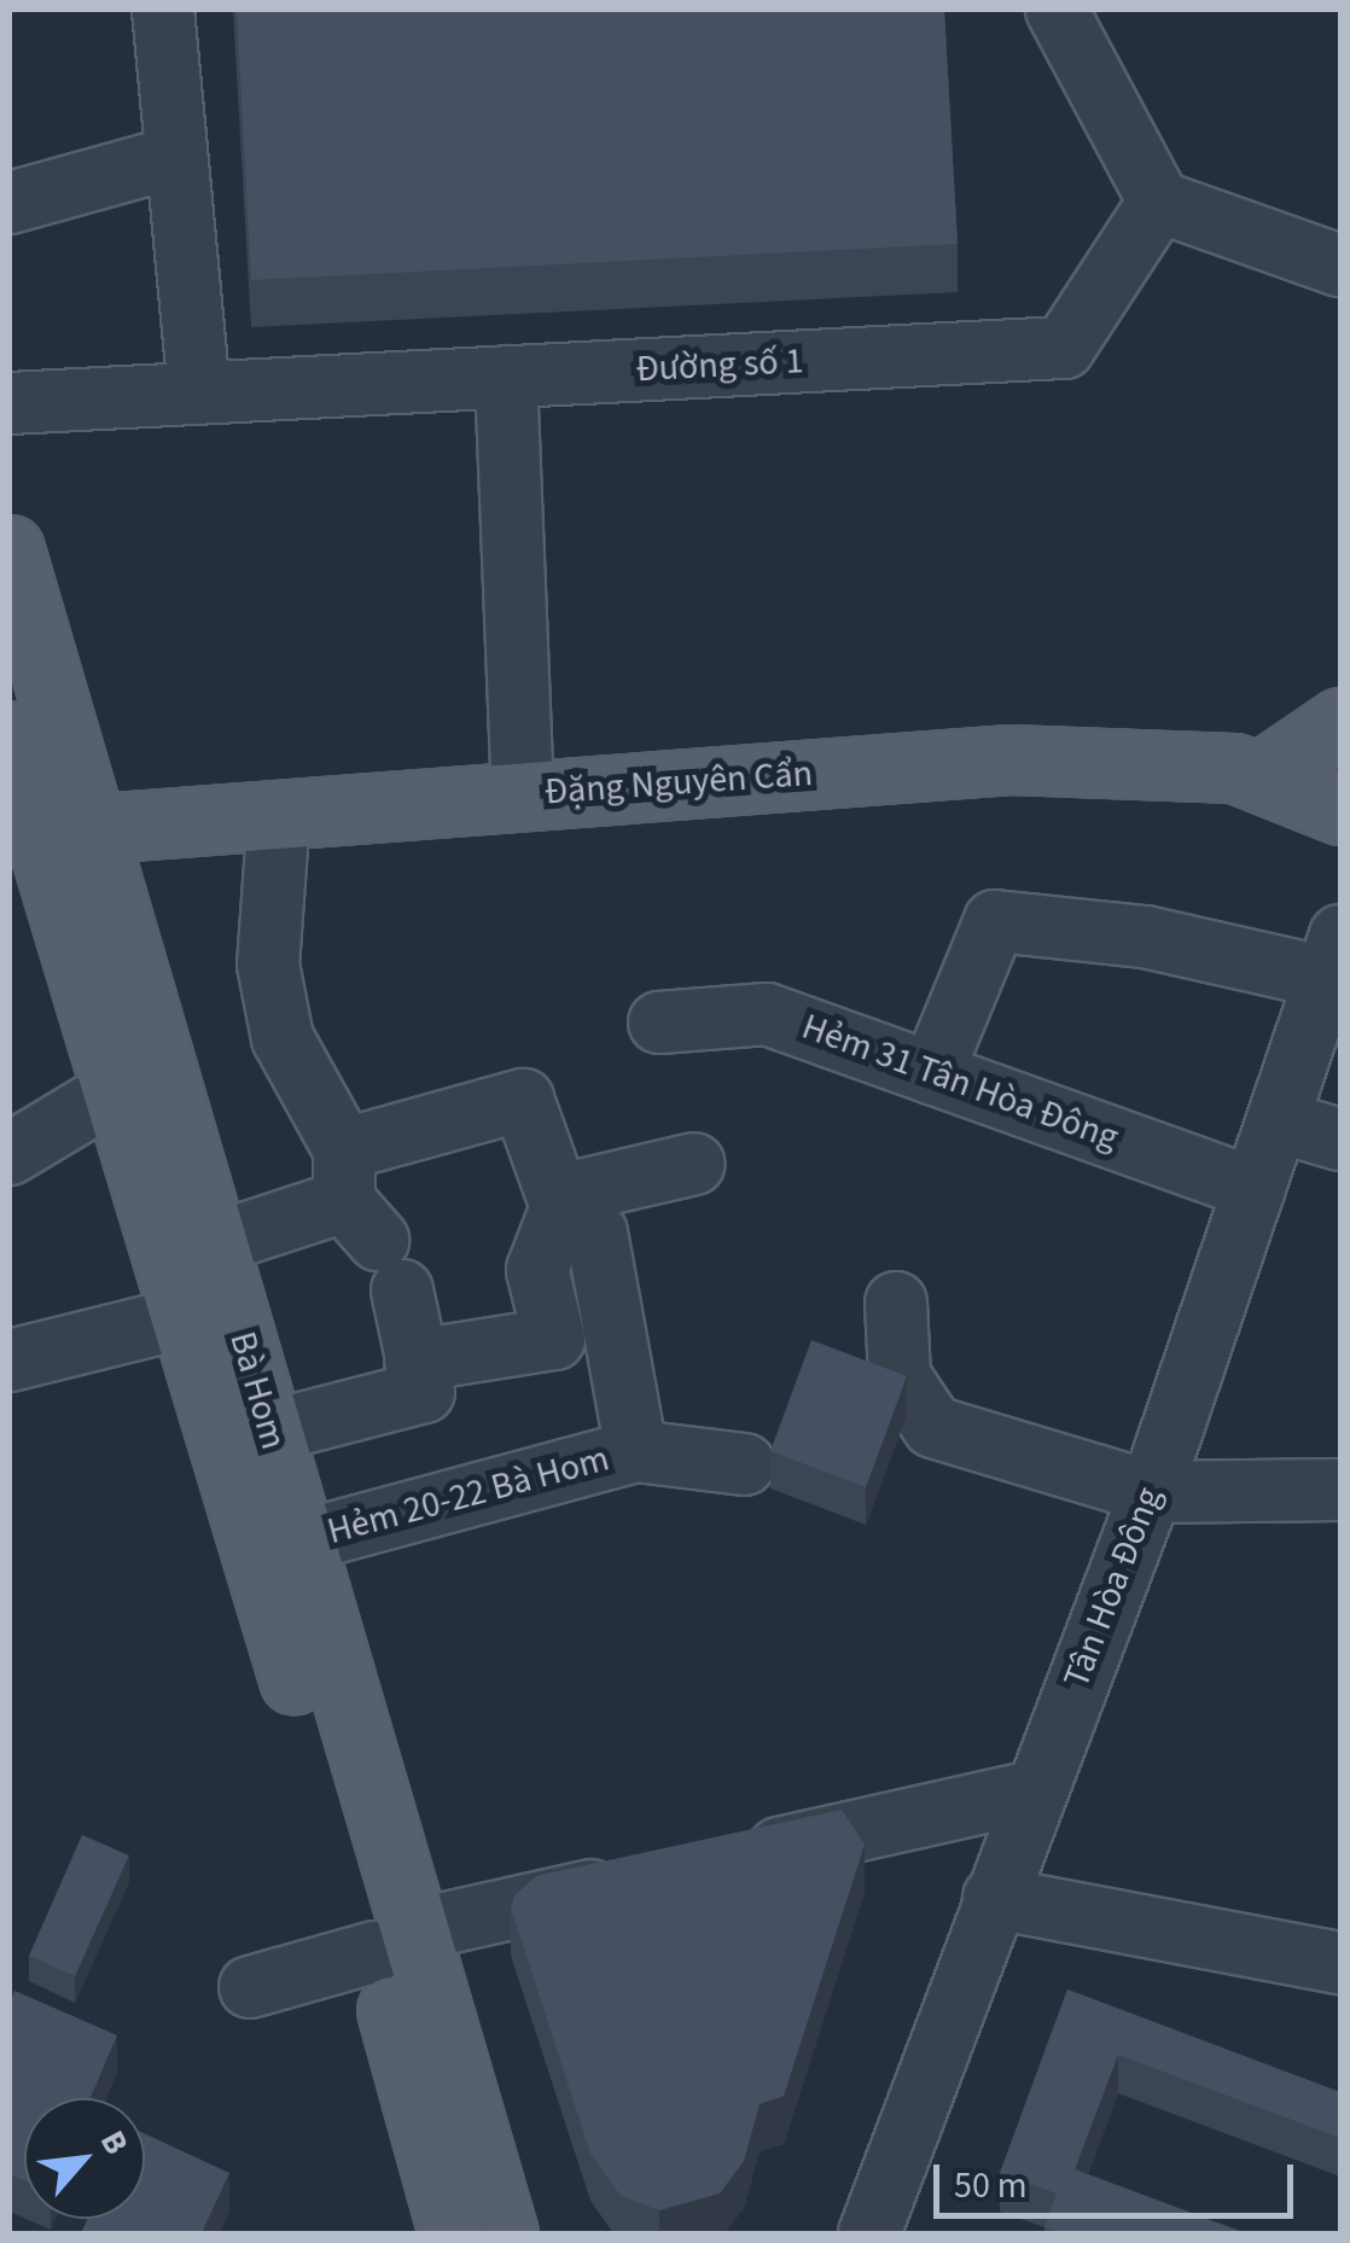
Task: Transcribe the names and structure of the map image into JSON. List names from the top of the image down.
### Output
{
  "streets": {
    "main road": ["Đặng Nguyên Cẩn", "Bà Hom"],
    "street": [
      "Đường số 1",
      "Hẻm 31 Tân Hòa Đông",
      "Hẻm 20-22 Bà Hom",
      "Tân Hòa Đông"
    ]
  },
  "crossings": [
    ["Đặng Nguyên Cẩn", "Bà Hom"],
    ["Hẻm 31 Tân Hòa Đông", "Tân Hòa Đông"],
    ["Bà Hom", "Hẻm 20-22 Bà Hom"]
  ],
  "scale_bar": "50 m",
  "north": "top right"
}
